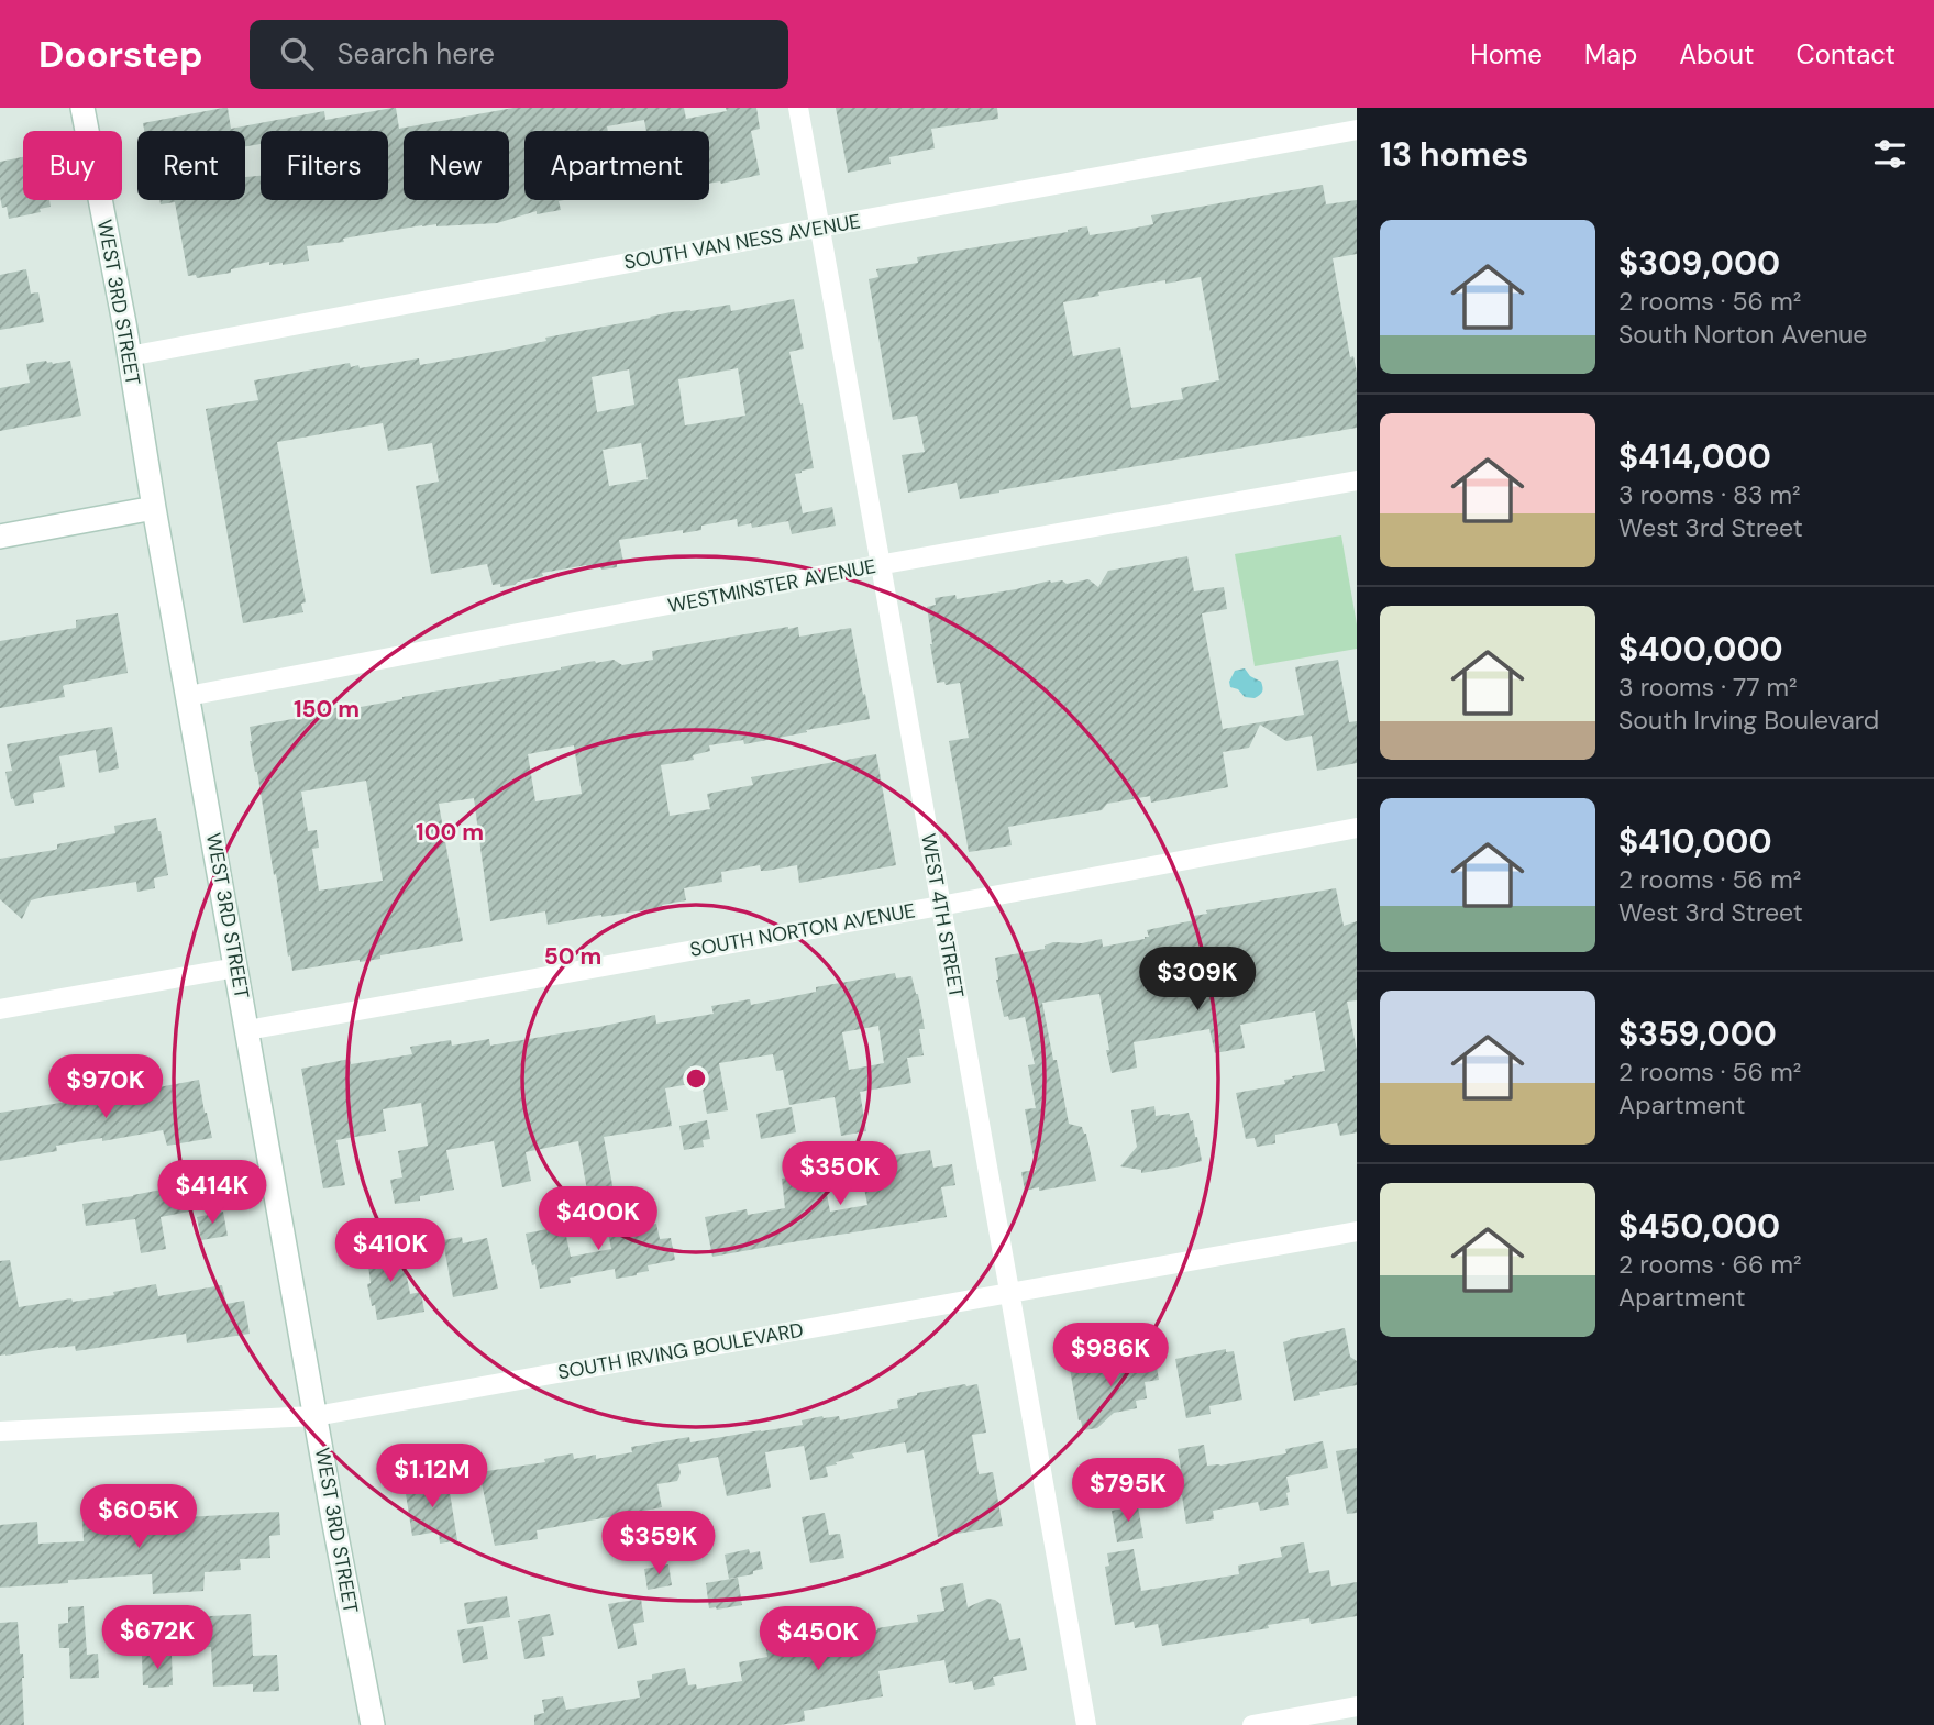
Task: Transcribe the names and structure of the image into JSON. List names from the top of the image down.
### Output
{
  "streets": {
    "main road": ["WEST 3RD STREET"],
    "street": [
      "SOUTH VAN NESS AVENUE",
      "WESTMINSTER AVENUE",
      "WEST 4TH STREET",
      "SOUTH NORTON AVENUE",
      "SOUTH IRVING BOULEVARD"
    ]
  },
  "crossings": [
    ["SOUTH VAN NESS AVENUE", "WEST 3RD STREET"],
    ["SOUTH VAN NESS AVENUE", "WEST 4TH STREET"],
    ["WEST 3RD STREET", "WESTMINSTER AVENUE"],
    ["WEST 3RD STREET", "SOUTH NORTON AVENUE"],
    ["WEST 3RD STREET", "SOUTH IRVING BOULEVARD"],
    ["WESTMINSTER AVENUE", "WEST 4TH STREET"],
    ["WEST 4TH STREET", "SOUTH NORTON AVENUE"],
    ["WEST 4TH STREET", "SOUTH IRVING BOULEVARD"]
  ],
  "page": {
    "header": "Doorstep",
    "search": "Search here",
    "nav": [
      "Home",
      "Map",
      "About",
      "Contact"
    ],
    "heading": "13 homes",
    "chip": [
      "Buy",
      "Rent",
      "Filters",
      "New",
      "Apartment"
    ],
    "list": [
      {
        "name": "$309,000",
        "note": "2 rooms · 56 m² · South Norton Avenue"
      },
      {
        "name": "$414,000",
        "note": "3 rooms · 83 m² · West 3rd Street"
      },
      {
        "name": "$400,000",
        "note": "3 rooms · 77 m² · South Irving Boulevard"
      },
      {
        "name": "$410,000",
        "note": "2 rooms · 56 m² · West 3rd Street"
      },
      {
        "name": "$359,000",
        "note": "2 rooms · 56 m² · Apartment"
      },
      {
        "name": "$450,000",
        "note": "2 rooms · 66 m² · Apartment"
      }
    ],
    "price": [
      "$309K",
      "$970K",
      "$350K",
      "$414K",
      "$400K",
      "$410K",
      "$986K",
      "$1.12M",
      "$795K",
      "$605K",
      "$359K",
      "$672K",
      "$450K"
    ]
  },
  "rings": ["150 m", "100 m", "50 m"]
}
